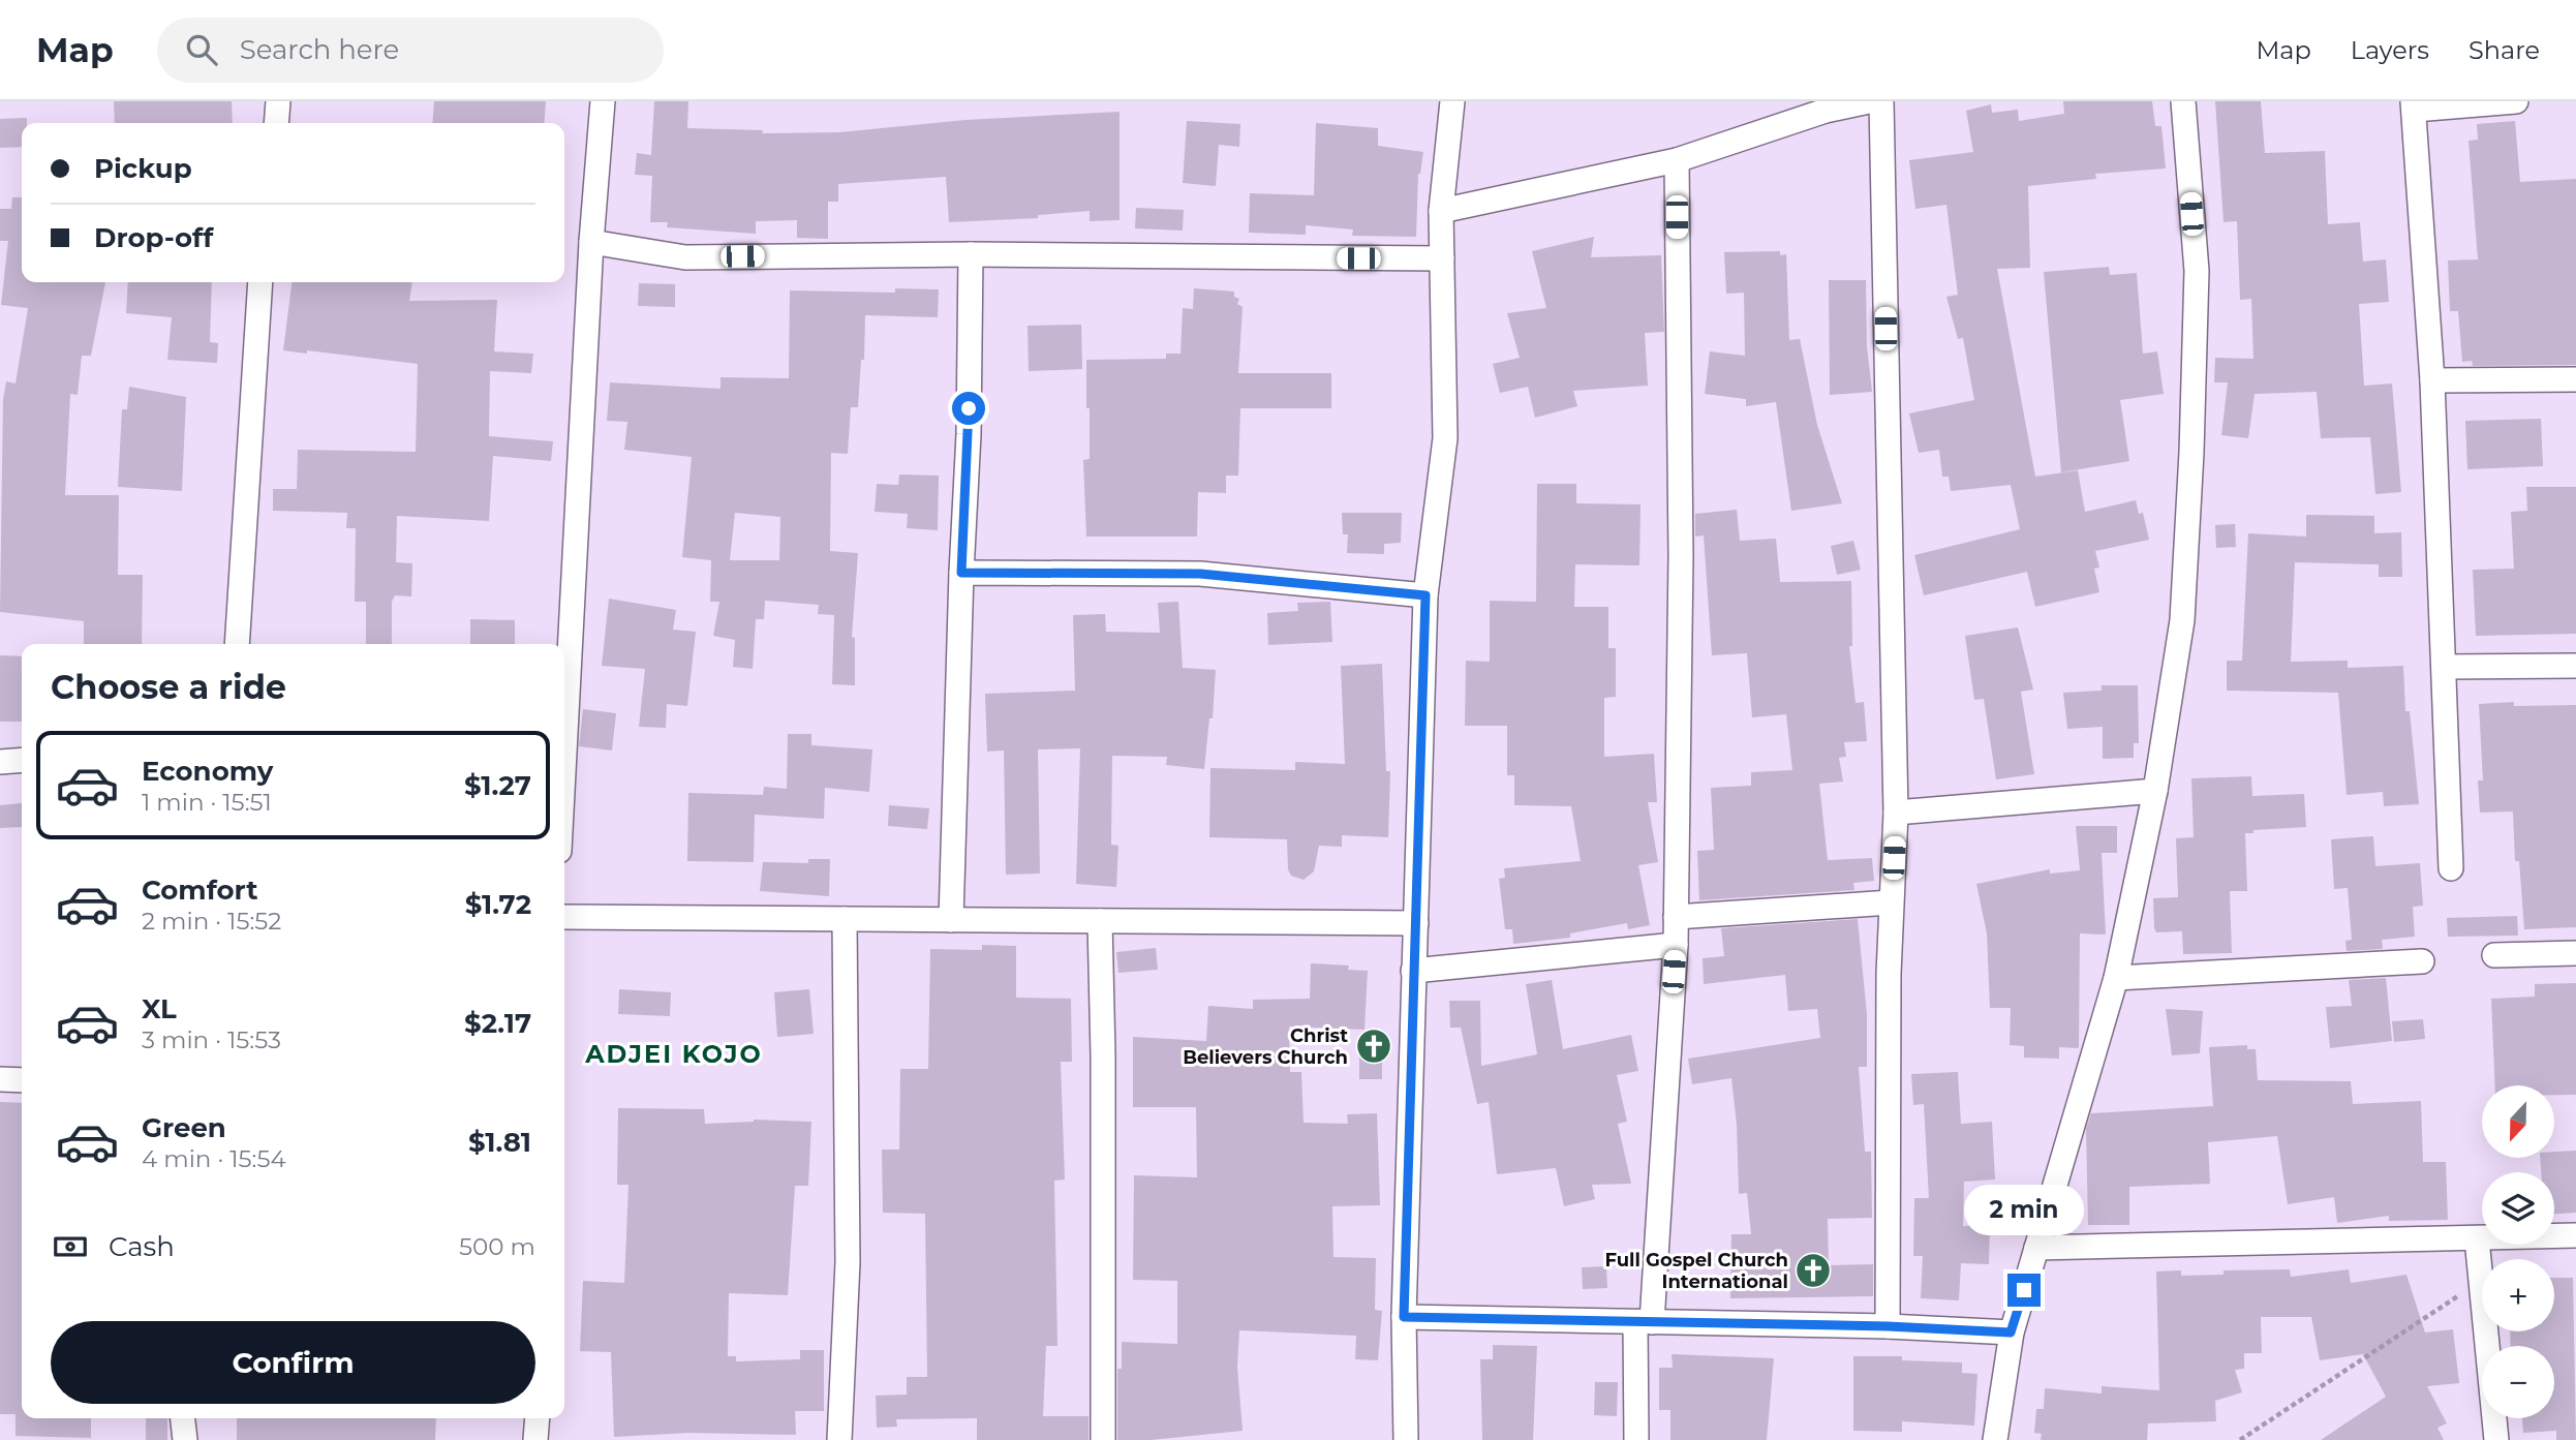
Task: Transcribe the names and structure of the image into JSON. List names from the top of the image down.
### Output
{
  "districts": ["ADJEI KOJO"],
  "places": {
    "church": ["Christ Believers Church", "Full Gospel Church International"]
  },
  "north": "bottom",
  "page": {
    "header": "Map",
    "search": "Search here",
    "nav": ["Map", "Layers", "Share"],
    "banner": ["Pickup", "Drop-off"],
    "heading": "Choose a ride",
    "list": [
      {
        "name": "Economy",
        "note": "1 min · 15:51",
        "value": "$1.27"
      },
      {
        "name": "Comfort",
        "note": "2 min · 15:52",
        "value": "$1.72"
      },
      {
        "name": "XL",
        "note": "3 min · 15:53",
        "value": "$2.17"
      },
      {
        "name": "Green",
        "note": "4 min · 15:54",
        "value": "$1.81"
      }
    ],
    "map_buttons": ["+", "−"],
    "bubble": "2 min",
    "pay": ["Cash", "500 m"],
    "buttons": "Confirm"
  }
}
